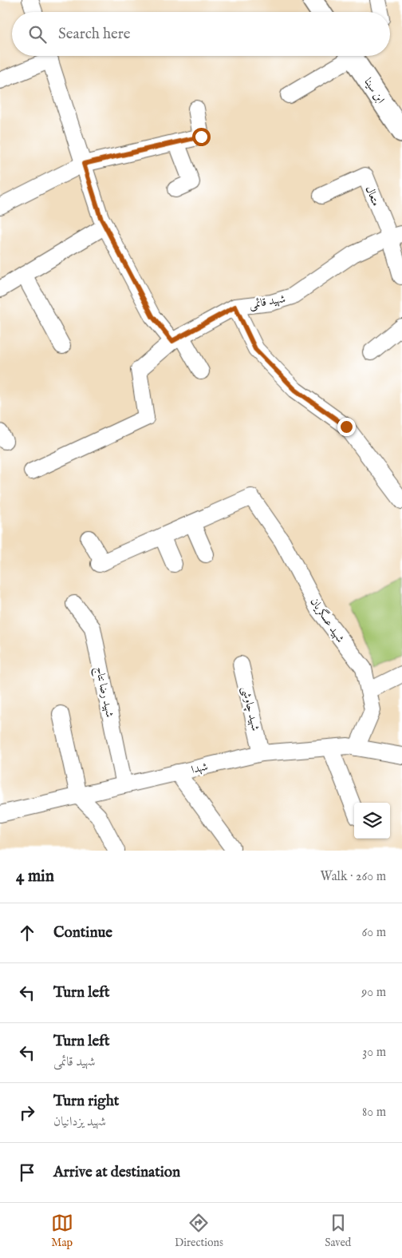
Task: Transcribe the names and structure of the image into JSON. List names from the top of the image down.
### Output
{
  "streets": {
    "main road": ["ابن سینا"],
    "street": [
      "متعال",
      "شهید قائمی",
      "شهید عسگریان",
      "شهید رضا نتاج",
      "شهید چاوشی",
      "شهدا"
    ]
  },
  "crossings": [
    ["متعال", "شهید قائمی"],
    ["شهید عسگریان", "شهدا"],
    ["شهید رضا نتاج", "شهدا"],
    ["شهید چاوشی", "شهدا"]
  ],
  "page": {
    "search": "Search here",
    "heading": ["4 min", "Walk · 260 m"],
    "list": [
      ["Continue", "60 m"],
      ["Turn left", "90 m"],
      ["Turn left", "شهید قائمی", "30 m"],
      ["Turn right", "شهید یزدانیان", "80 m"],
      "Arrive at destination"
    ],
    "nav": ["Map", "Directions", "Saved"]
  }
}
